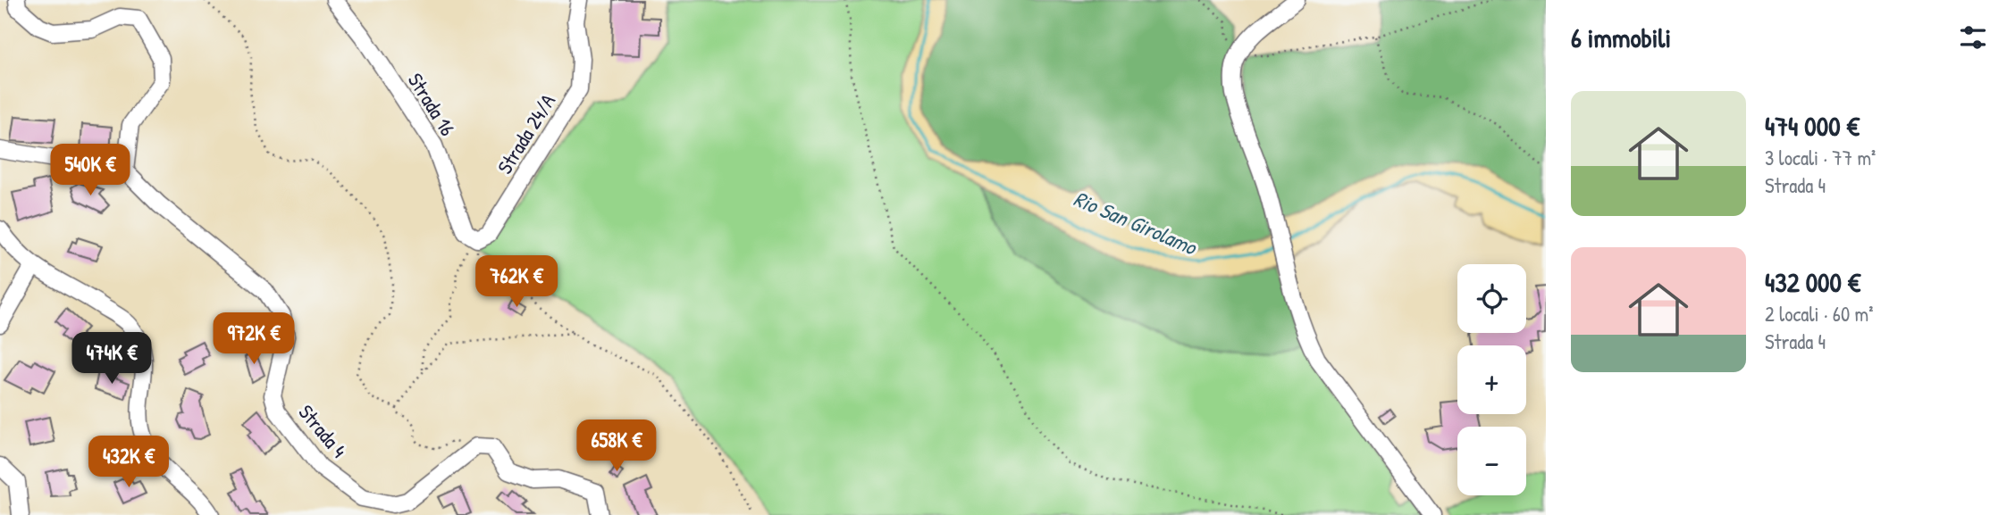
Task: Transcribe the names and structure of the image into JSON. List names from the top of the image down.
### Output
{
  "streets": {
    "street": ["Strada 16", "Strada 24/A", "Strada 4"]
  },
  "crossings": [
    ["Strada 16", "Strada 24/A"]
  ],
  "water": ["Rio San Girolamo"],
  "page": {
    "heading": "6 immobili",
    "list": [
      {
        "name": "474 000 €",
        "note": "3 locali · 77 m² · Strada 4"
      },
      {
        "name": "432 000 €",
        "note": "2 locali · 60 m² · Strada 4"
      }
    ],
    "price": [
      "540K €",
      "762K €",
      "972K €",
      "474K €",
      "658K €",
      "432K €"
    ],
    "map_buttons": ["+", "−"]
  }
}
